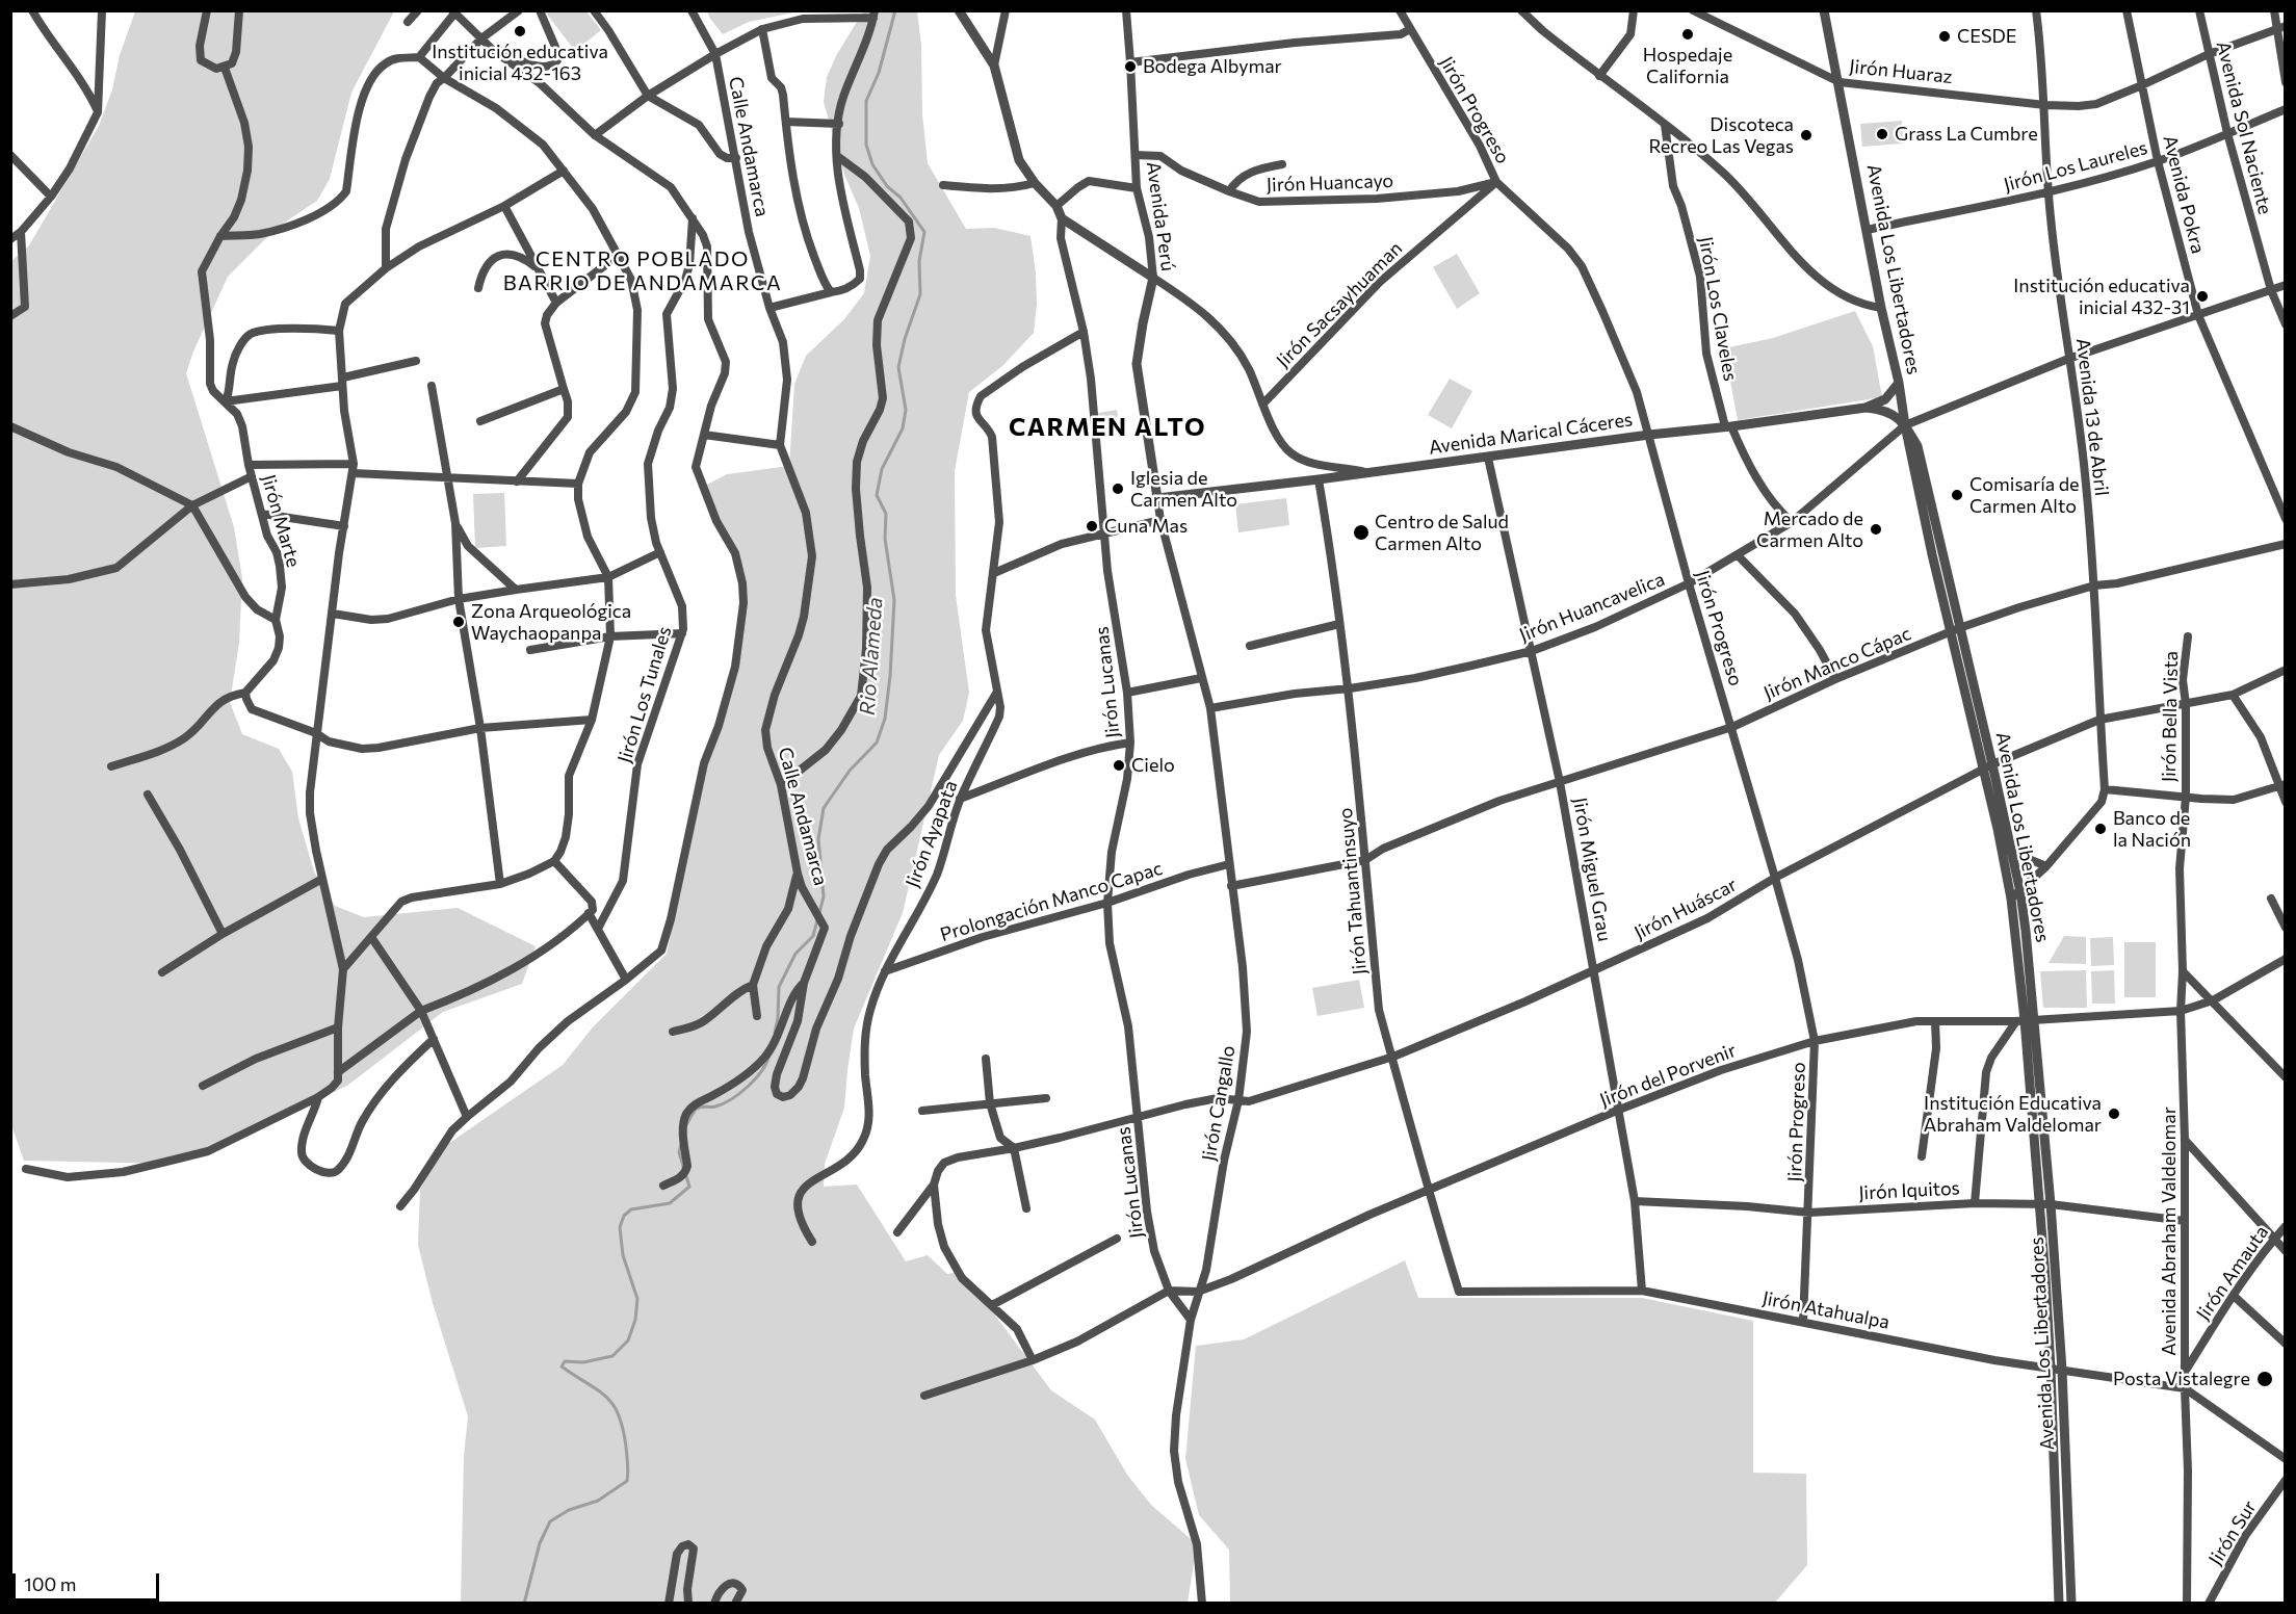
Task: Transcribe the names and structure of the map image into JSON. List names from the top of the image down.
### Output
{
  "streets": {
    "street": [
      "Jirón Huaraz",
      "Jirón Progreso",
      "Avenida Sol Naciente",
      "Calle Andamarca",
      "Jirón Los Laureles",
      "Jirón Huancayo",
      "Avenida Pokra",
      "Avenida Perú",
      "Avenida Los Libertadores",
      "Jirón Sacsayhuaman",
      "Jirón Los Claveles",
      "Avenida 13 de Abril",
      "Avenida Marical Cáceres",
      "Jirón Marte",
      "Jirón Huancavelica",
      "Jirón Manco Cápac",
      "Jirón Lucanas",
      "Jirón Los Tunales",
      "Jirón Bella Vista",
      "Jirón Ayapata",
      "Jirón Miguel Grau",
      "Jirón Tahuantinsuyo",
      "Prolongación Manco Capac",
      "Jirón Huáscar",
      "Jirón del Porvenir",
      "Jirón Cangallo",
      "Jirón Iquitos",
      "Avenida Abraham Valdelomar",
      "Jirón Amauta",
      "Jirón Atahualpa",
      "Jirón Sur"
    ]
  },
  "crossings": [
    ["Jirón Huaraz", "Avenida Sol Naciente"],
    ["Jirón Huaraz", "Avenida Pokra"],
    ["Jirón Huaraz", "Avenida Los Libertadores"],
    ["Jirón Huaraz", "Avenida 13 de Abril"],
    ["Jirón Progreso", "Jirón Huancayo"],
    ["Jirón Progreso", "Jirón Sacsayhuaman"],
    ["Jirón Progreso", "Avenida Marical Cáceres"],
    ["Jirón Progreso", "Jirón Huancavelica"],
    ["Jirón Progreso", "Jirón Manco Cápac"],
    ["Jirón Progreso", "Jirón Huáscar"],
    ["Jirón Progreso", "Jirón del Porvenir"],
    ["Jirón Progreso", "Jirón Iquitos"],
    ["Jirón Progreso", "Jirón Atahualpa"],
    ["Avenida Sol Naciente", "Jirón Los Laureles"],
    ["Avenida Sol Naciente", "Jirón Huancavelica"],
    ["Calle Andamarca", "Jirón Ayapata"],
    ["Jirón Los Laureles", "Avenida Pokra"],
    ["Jirón Los Laureles", "Avenida Los Libertadores"],
    ["Jirón Los Laureles", "Avenida 13 de Abril"],
    ["Jirón Huancayo", "Avenida Perú"],
    ["Jirón Huancayo", "Jirón Sacsayhuaman"],
    ["Avenida Pokra", "Jirón Huancavelica"],
    ["Avenida Perú", "Avenida Marical Cáceres"],
    ["Avenida Perú", "Jirón Cangallo"],
    ["Avenida Los Libertadores", "Avenida Marical Cáceres"],
    ["Avenida Los Libertadores", "Jirón Huancavelica"],
    ["Avenida Los Libertadores", "Jirón Manco Cápac"],
    ["Avenida Los Libertadores", "Jirón Huáscar"],
    ["Avenida Los Libertadores", "Jirón del Porvenir"],
    ["Avenida Los Libertadores", "Jirón Iquitos"],
    ["Avenida Los Libertadores", "Jirón Atahualpa"],
    ["Jirón Los Claveles", "Avenida Marical Cáceres"],
    ["Jirón Los Claveles", "Jirón Huancavelica"],
    ["Avenida 13 de Abril", "Jirón Huancavelica"],
    ["Avenida 13 de Abril", "Jirón Manco Cápac"],
    ["Avenida 13 de Abril", "Jirón Huáscar"],
    ["Avenida Marical Cáceres", "Jirón Miguel Grau"],
    ["Avenida Marical Cáceres", "Jirón Tahuantinsuyo"],
    ["Avenida Marical Cáceres", "Jirón Cangallo"],
    ["Jirón Huancavelica", "Jirón Miguel Grau"],
    ["Jirón Huancavelica", "Jirón Tahuantinsuyo"],
    ["Jirón Huancavelica", "Jirón Cangallo"],
    ["Jirón Manco Cápac", "Jirón Miguel Grau"],
    ["Jirón Manco Cápac", "Jirón Tahuantinsuyo"],
    ["Jirón Manco Cápac", "Jirón Cangallo"],
    ["Jirón Lucanas", "Jirón Ayapata"],
    ["Jirón Lucanas", "Prolongación Manco Capac"],
    ["Jirón Lucanas", "Jirón Huáscar"],
    ["Jirón Lucanas", "Jirón Cangallo"],
    ["Jirón Bella Vista", "Jirón Huáscar"],
    ["Jirón Bella Vista", "Avenida Abraham Valdelomar"],
    ["Jirón Ayapata", "Prolongación Manco Capac"],
    ["Jirón Miguel Grau", "Jirón Huáscar"],
    ["Jirón Miguel Grau", "Jirón del Porvenir"],
    ["Jirón Miguel Grau", "Jirón Iquitos"],
    ["Jirón Miguel Grau", "Jirón Atahualpa"],
    ["Jirón Tahuantinsuyo", "Jirón Huáscar"],
    ["Jirón Tahuantinsuyo", "Jirón del Porvenir"],
    ["Jirón Tahuantinsuyo", "Jirón Atahualpa"],
    ["Prolongación Manco Capac", "Jirón Cangallo"],
    ["Jirón Huáscar", "Jirón Cangallo"],
    ["Jirón del Porvenir", "Jirón Cangallo"],
    ["Jirón del Porvenir", "Avenida Abraham Valdelomar"],
    ["Jirón Iquitos", "Avenida Abraham Valdelomar"],
    ["Avenida Abraham Valdelomar", "Jirón Amauta"],
    ["Avenida Abraham Valdelomar", "Jirón Atahualpa"]
  ],
  "districts": ["CENTRO POBLADO BARRIO DE ANDAMARCA", "CARMEN ALTO"],
  "water": ["Rio Alameda"],
  "places": [
    "Institución educativa inicial 432-163",
    "Hospedaje California",
    "CESDE",
    "Bodega Albymar",
    "Grass La Cumbre",
    "Discoteca Recreo Las Vegas",
    "Institución educativa inicial 432-31",
    "Iglesia de Carmen Alto",
    "Comisaría de Carmen Alto",
    "Cuna Mas",
    "Mercado de Carmen Alto",
    "Centro de Salud Carmen Alto",
    "Zona Arqueológica Waychaopanpa",
    "Cielo",
    "Banco de la Nación",
    "Institución Educativa Abraham Valdelomar",
    "Posta Vistalegre"
  ],
  "scale_bar": "100 m"
}
